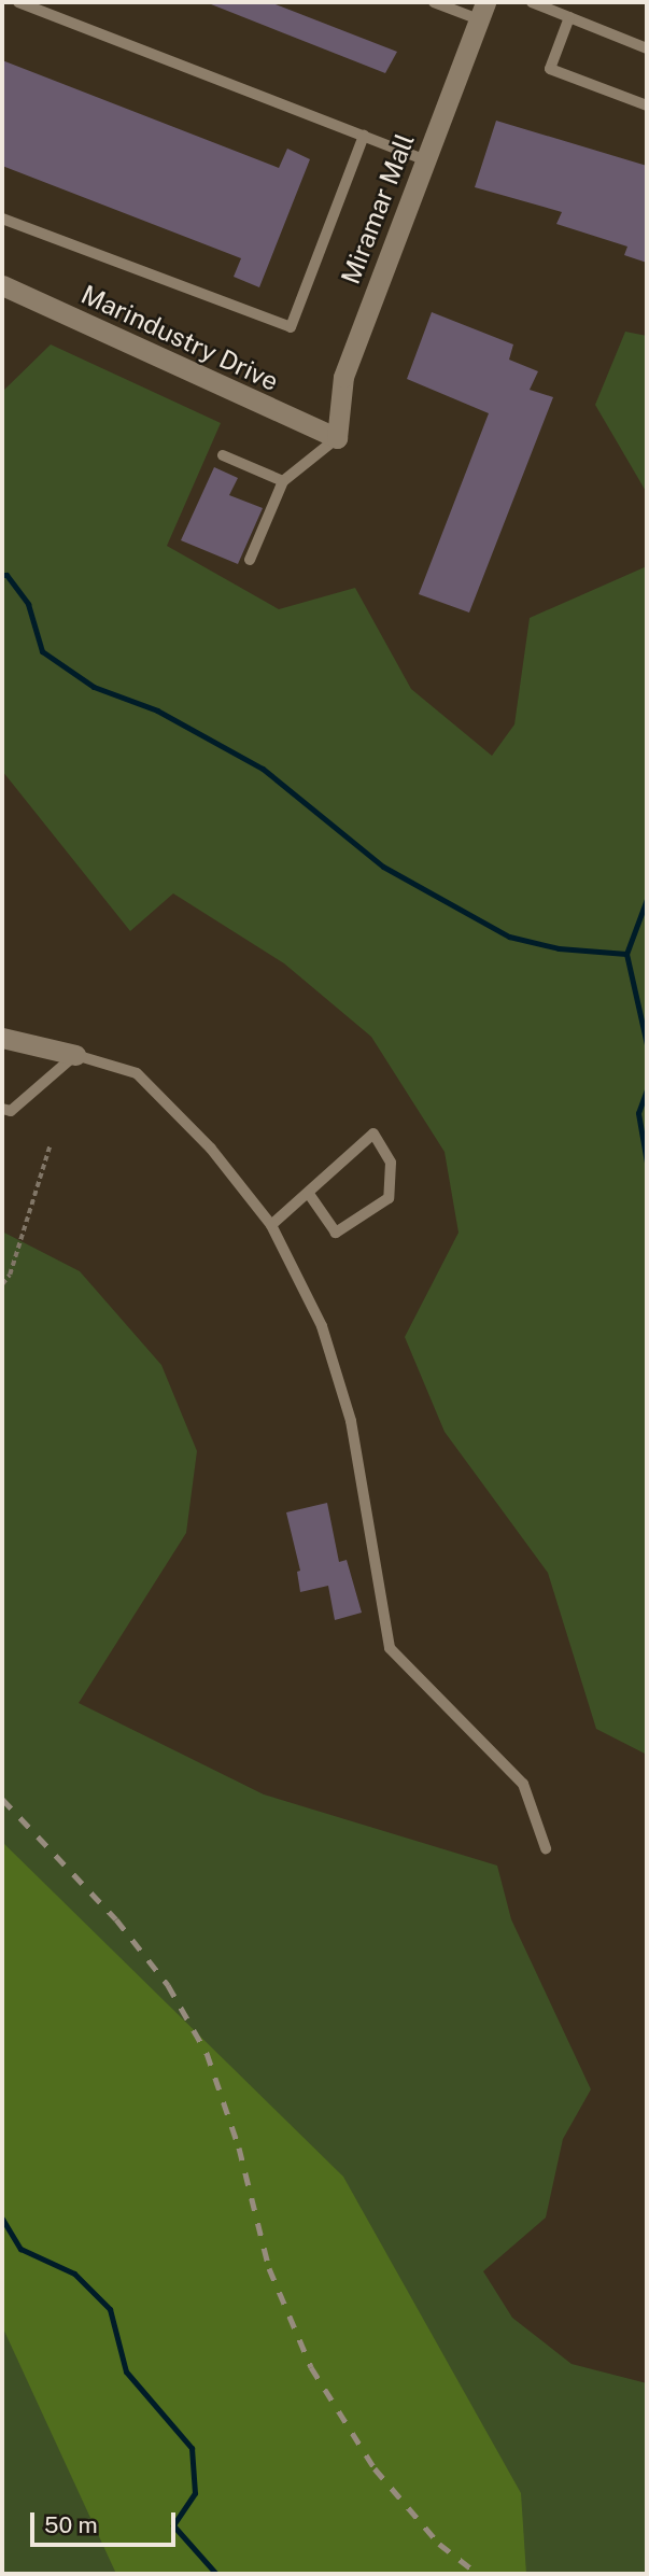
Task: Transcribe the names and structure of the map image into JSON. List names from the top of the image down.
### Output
{
  "streets": {
    "street": ["Miramar Mall", "Marindustry Drive"]
  },
  "crossings": [
    ["Miramar Mall", "Marindustry Drive"]
  ],
  "scale_bar": "50 m"
}
